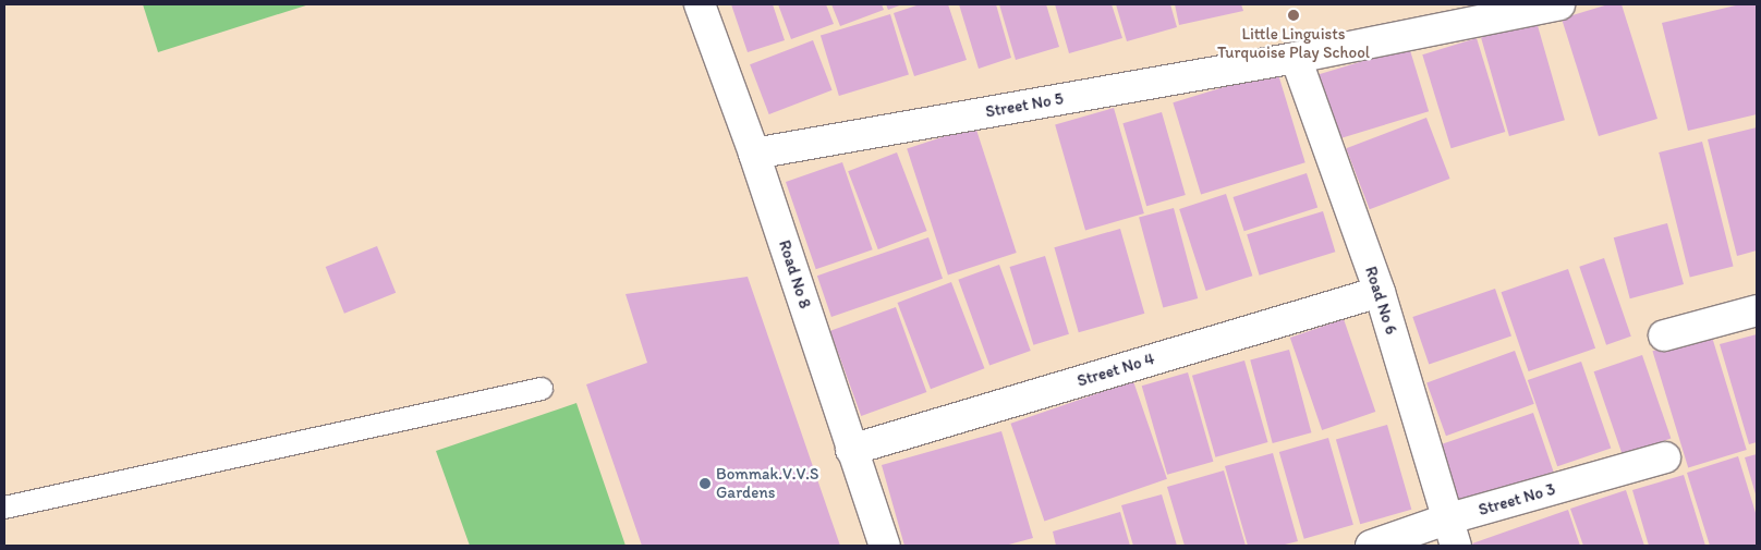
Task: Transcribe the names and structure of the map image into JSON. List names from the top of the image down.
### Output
{
  "streets": {
    "street": [
      "Street No 5",
      "Road No 8",
      "Road No 6",
      "Street No 4",
      "Street No 3"
    ]
  },
  "crossings": [
    ["Street No 5", "Road No 8"],
    ["Street No 5", "Road No 6"],
    ["Road No 8", "Street No 4"],
    ["Road No 6", "Street No 4"],
    ["Road No 6", "Street No 3"]
  ],
  "places": ["Little Linguists Turquoise Play School", "Bommak.V.V.S Gardens"]
}
